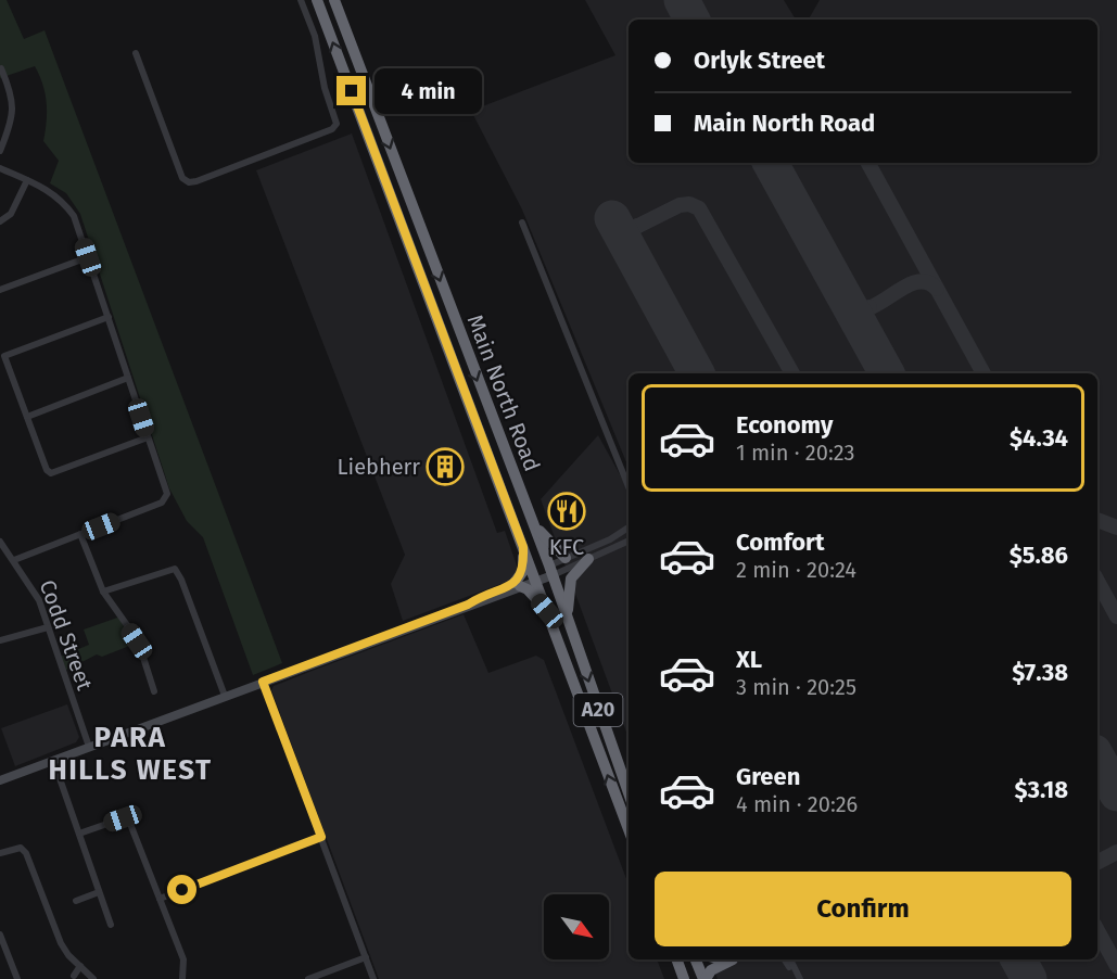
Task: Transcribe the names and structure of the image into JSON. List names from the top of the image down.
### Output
{
  "streets": {
    "highway": ["Main North Road", "A20"],
    "street": ["Codd Street"]
  },
  "districts": ["PARA HILLS WEST"],
  "places": {
    "building": ["Liebherr"],
    "restaurant": ["KFC"]
  },
  "north": "bottom right",
  "page": {
    "banner": ["Orlyk Street", "Main North Road"],
    "bubble": "4 min",
    "list": [
      {
        "name": "Economy",
        "note": "1 min · 20:23",
        "value": "$4.34"
      },
      {
        "name": "Comfort",
        "note": "2 min · 20:24",
        "value": "$5.86"
      },
      {
        "name": "XL",
        "note": "3 min · 20:25",
        "value": "$7.38"
      },
      {
        "name": "Green",
        "note": "4 min · 20:26",
        "value": "$3.18"
      }
    ],
    "buttons": "Confirm"
  }
}
